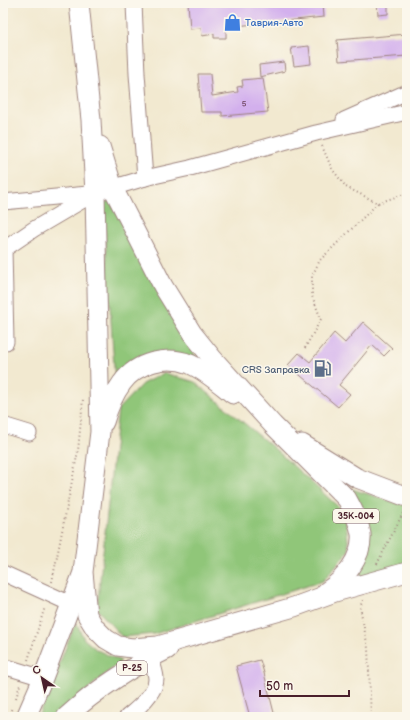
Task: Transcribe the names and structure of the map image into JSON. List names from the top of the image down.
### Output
{
  "streets": {
    "main road": ["35К-004", "Р-25"]
  },
  "crossings": [
    ["35К-004", "Р-25"]
  ],
  "places": {
    "shop": ["Таврия-Авто"],
    "fuel station": ["CRS Заправка"]
  },
  "house_numbers": ["5"],
  "scale_bar": "50 m",
  "north": "top left"
}
